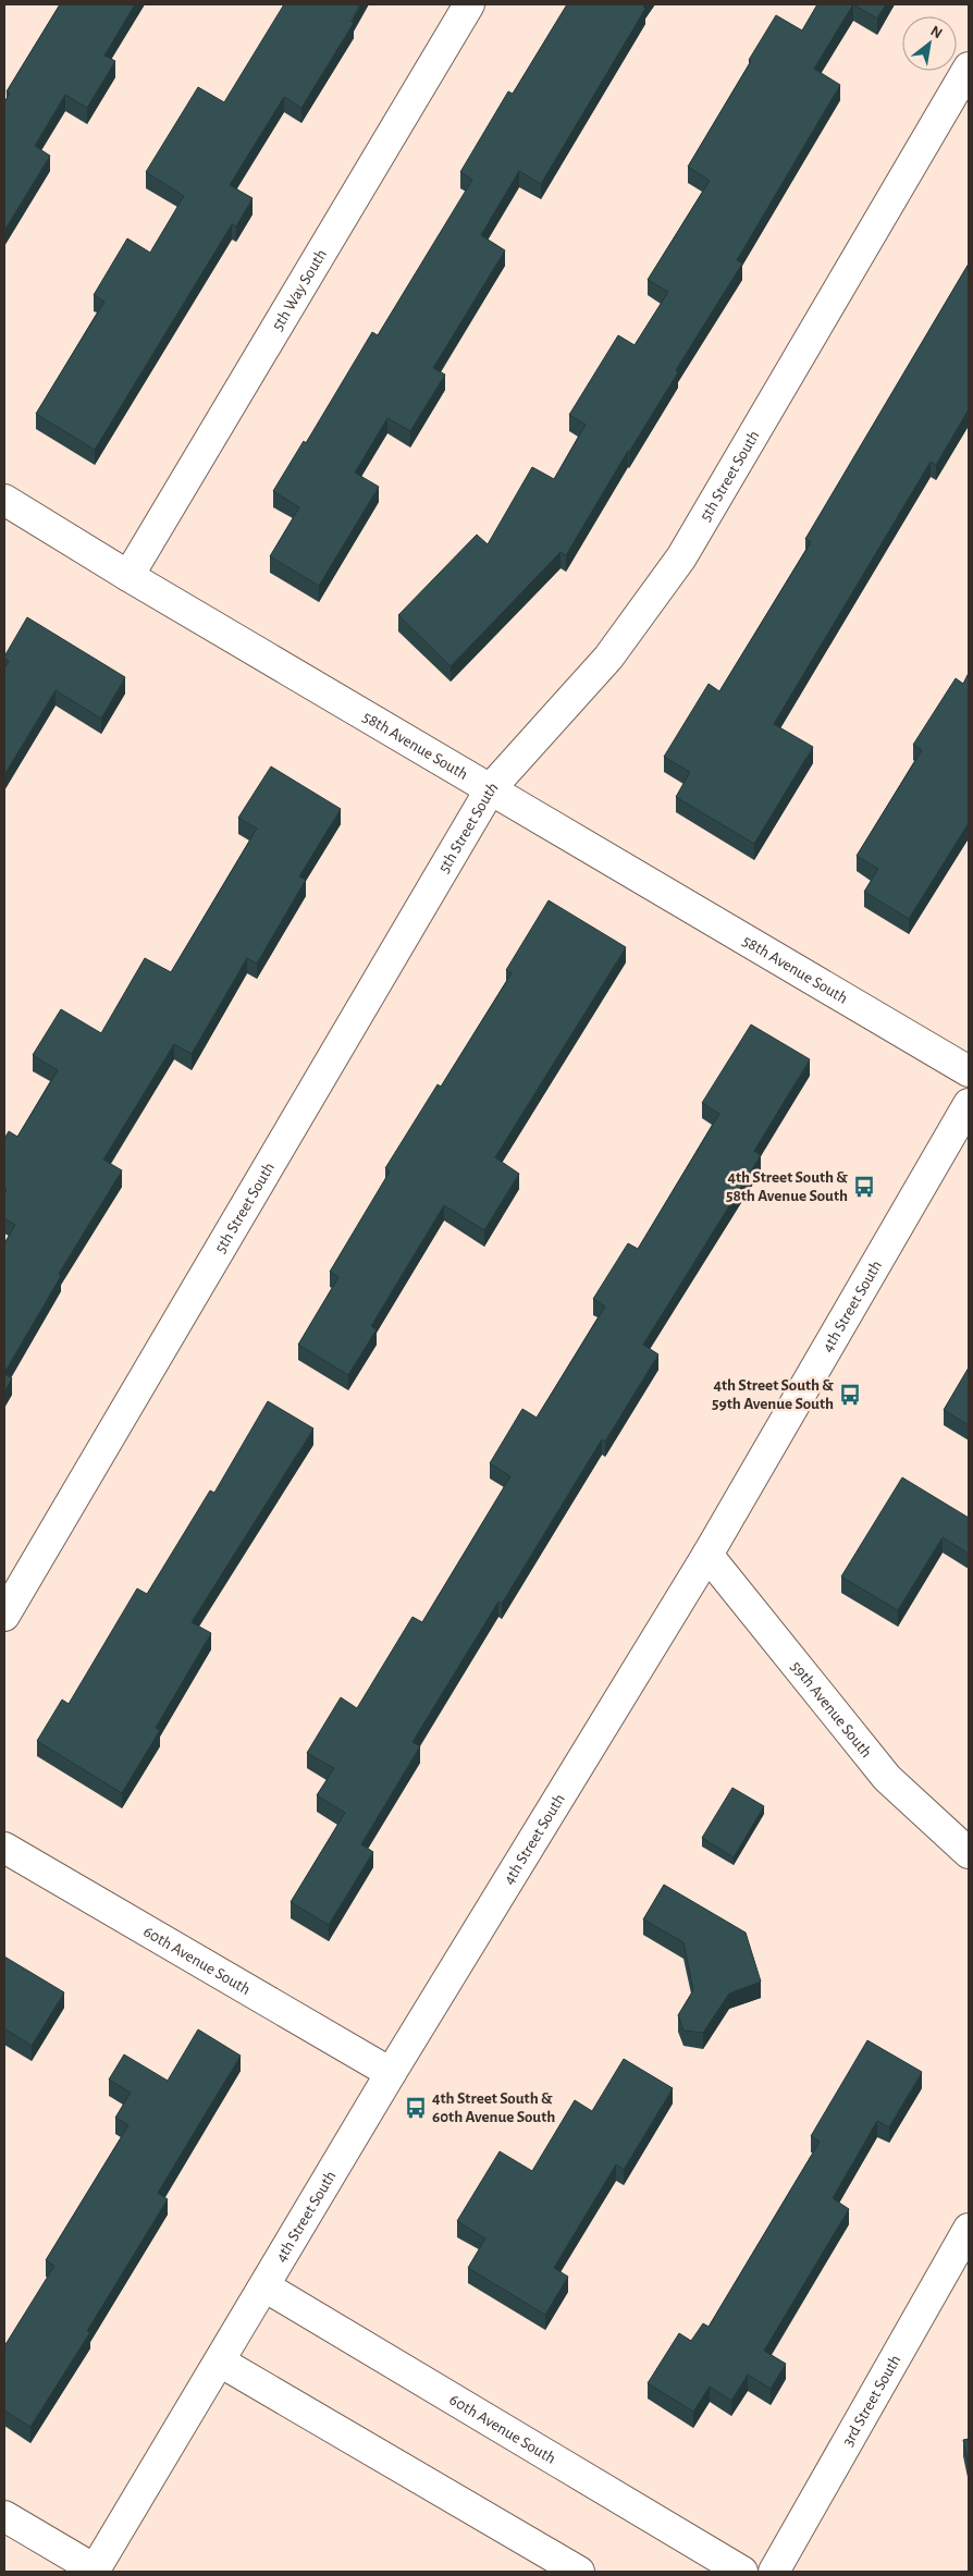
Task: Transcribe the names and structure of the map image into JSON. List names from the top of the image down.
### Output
{
  "streets": {
    "street": [
      "5th Way South",
      "5th Street South",
      "58th Avenue South",
      "4th Street South",
      "59th Avenue South",
      "60th Avenue South",
      "3rd Street South"
    ]
  },
  "crossings": [
    ["5th Way South", "58th Avenue South"],
    ["5th Street South", "58th Avenue South"],
    ["4th Street South", "59th Avenue South"],
    ["4th Street South", "60th Avenue South"]
  ],
  "places": {
    "bus stop": ["4th Street South & 58th Avenue South", "4th Street South & 59th Avenue South", "4th Street South & 60th Avenue South"]
  },
  "north": "top right"
}
